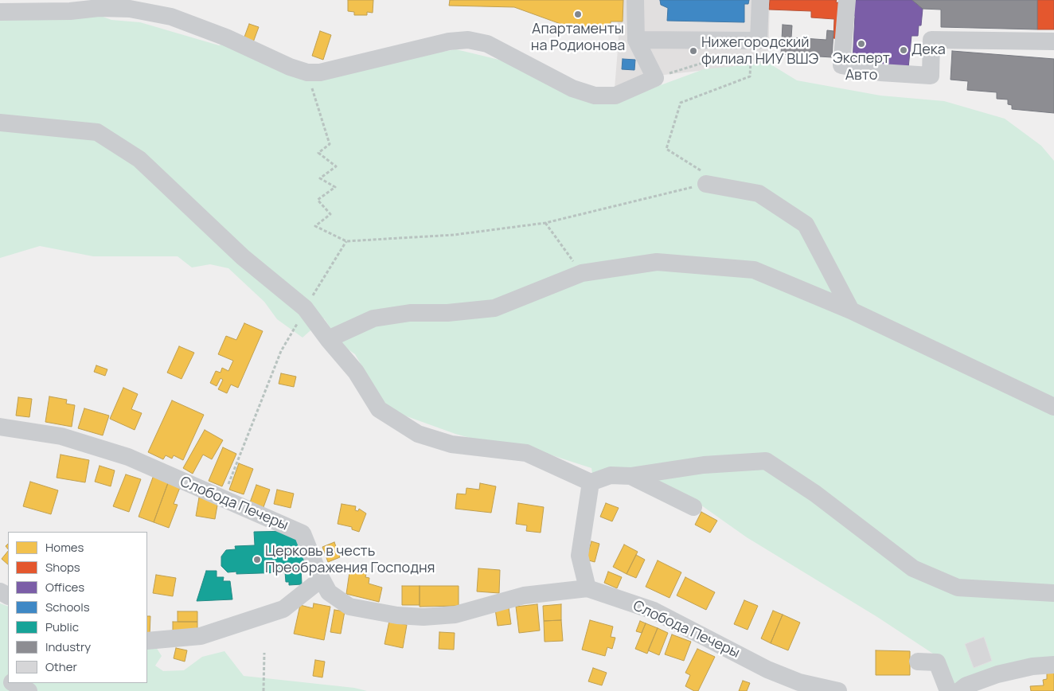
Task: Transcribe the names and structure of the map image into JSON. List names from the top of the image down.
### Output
{
  "streets": {
    "street": ["Слобода Печеры"]
  },
  "places": [
    "Апартаменты на Родионова",
    "Эксперт Авто",
    "Дека",
    "Нижегородский филиал НИУ ВШЭ",
    "Церковь в честь Преображения Господня"
  ],
  "legend": [
    "Homes",
    "Shops",
    "Offices",
    "Schools",
    "Public",
    "Industry",
    "Other"
  ]
}
